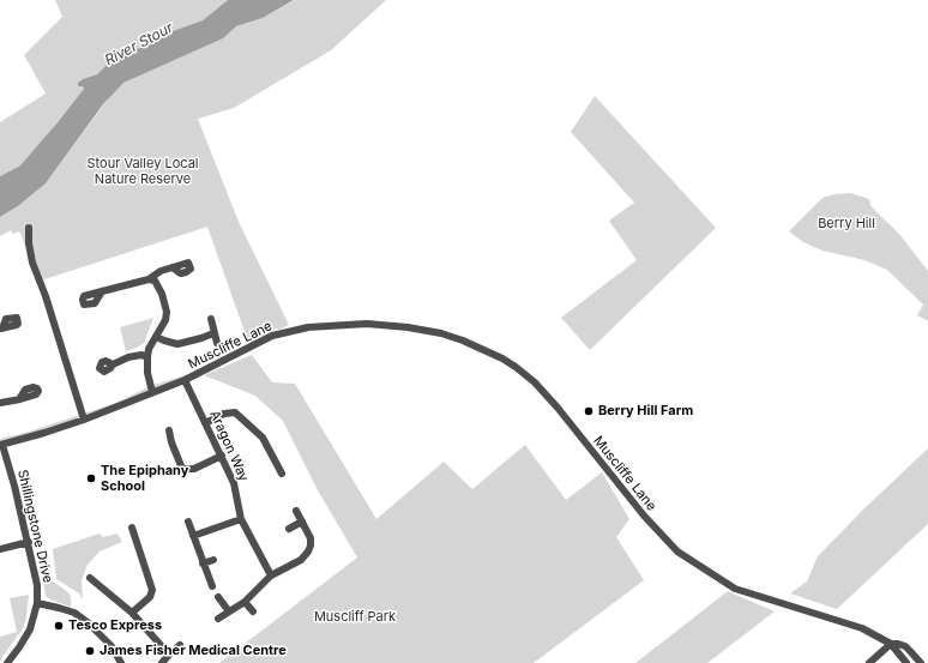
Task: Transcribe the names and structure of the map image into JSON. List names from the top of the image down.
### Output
{
  "streets": {
    "street": ["Muscliffe Lane", "Aragon Way", "Shillingstone Drive"]
  },
  "crossings": [
    ["Muscliffe Lane", "Aragon Way"],
    ["Muscliffe Lane", "Shillingstone Drive"]
  ],
  "water": ["River Stour"],
  "parks": ["Stour Valley Local Nature Reserve", "Berry Hill", "Muscliff Park"],
  "places": [
    "Berry Hill Farm",
    "The Epiphany School",
    "Tesco Express",
    "James Fisher Medical Centre"
  ]
}
